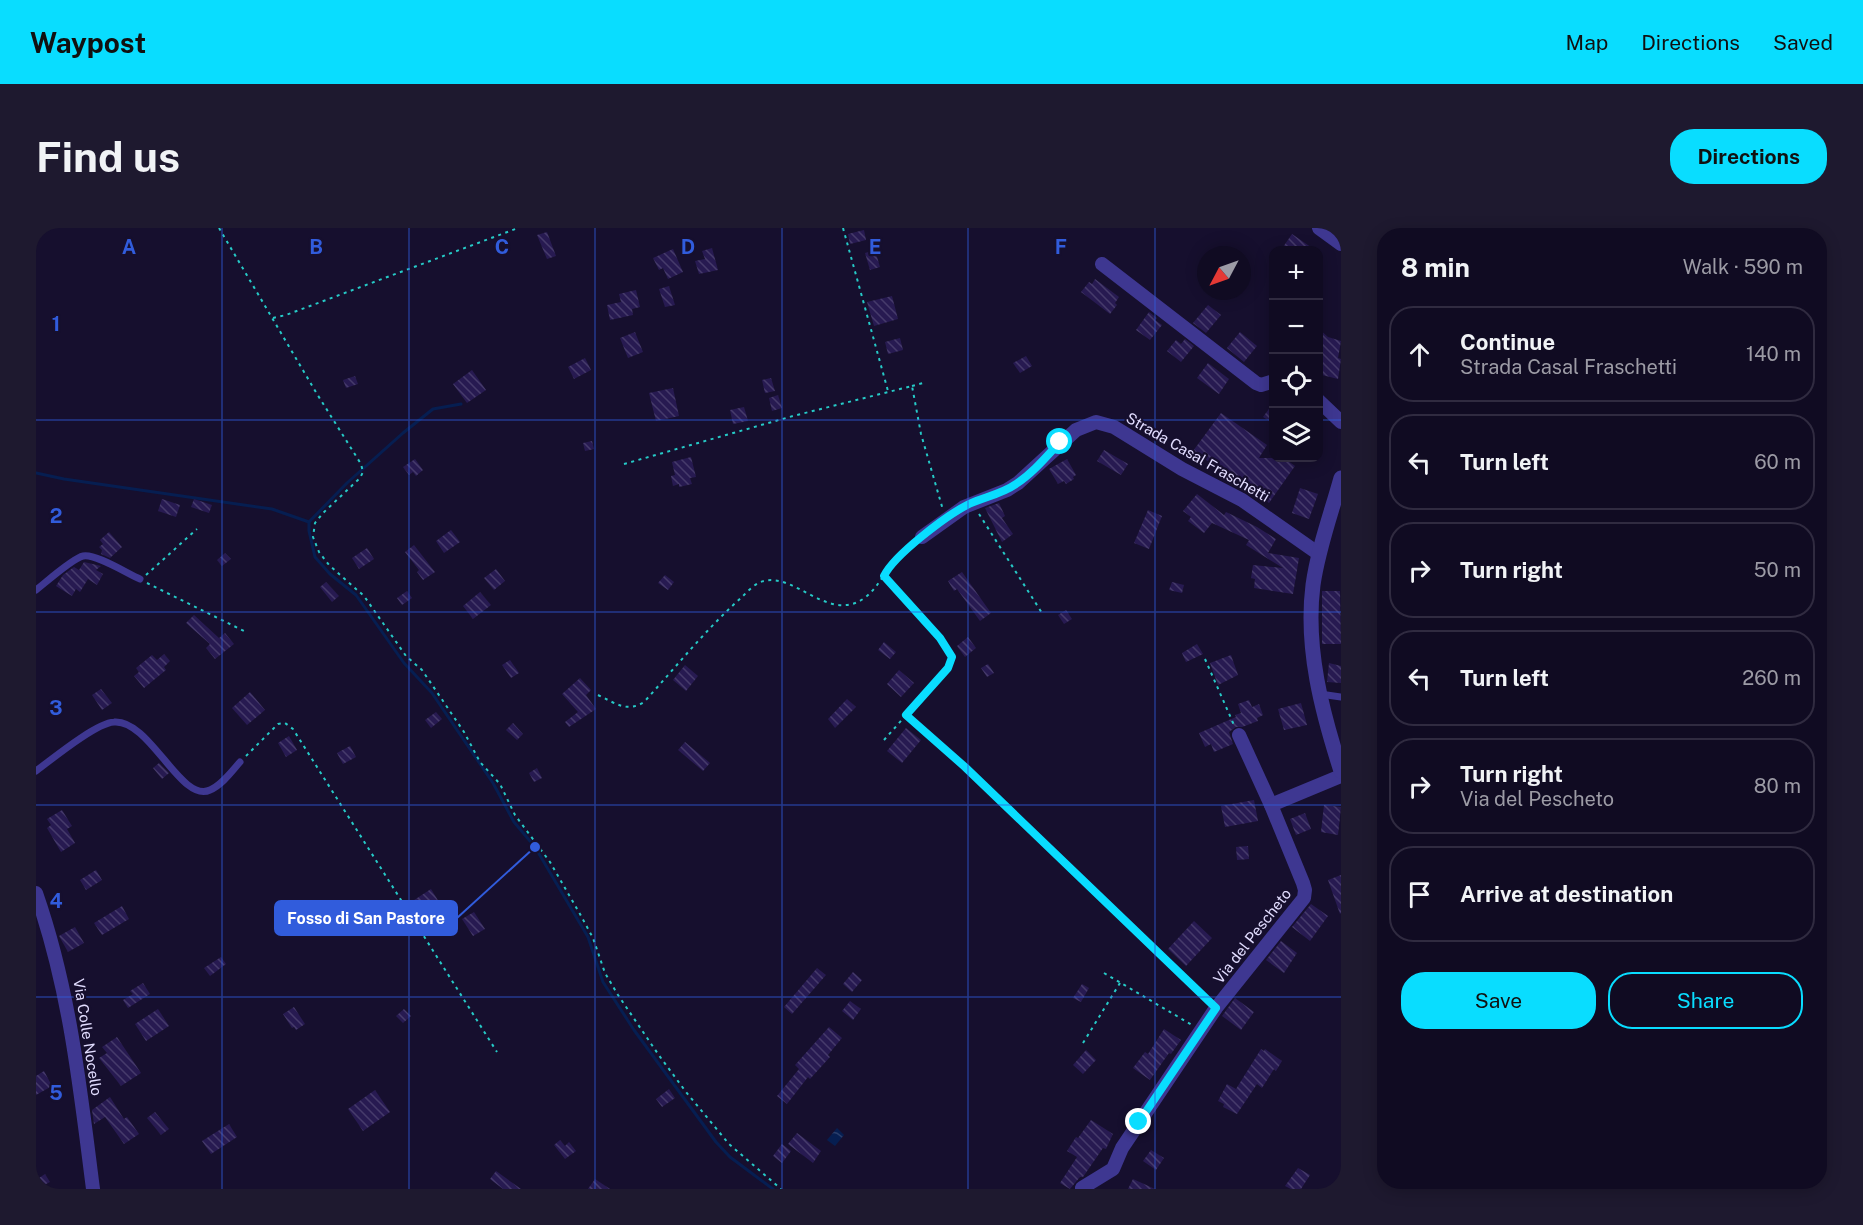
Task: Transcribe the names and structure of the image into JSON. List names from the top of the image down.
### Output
{
  "streets": {
    "street": ["Strada Casal Fraschetti", "Via del Pescheto", "Via Colle Nocello"]
  },
  "places": ["Fosso di San Pastore"],
  "north": "bottom left",
  "page": {
    "header": "Waypost",
    "nav": ["Map", "Directions", "Saved"],
    "buttons": [
      "Directions",
      ["Save", "Share"]
    ],
    "title": "Find us",
    "heading": ["8 min", "Walk · 590 m"],
    "map_buttons": ["+", "−"],
    "list": [
      ["Continue", "Strada Casal Fraschetti", "140 m"],
      ["Turn left", "60 m"],
      ["Turn right", "50 m"],
      ["Turn left", "260 m"],
      ["Turn right", "Via del Pescheto", "80 m"],
      "Arrive at destination"
    ]
  },
  "grid": {
    "columns": [
      "A",
      "B",
      "C",
      "D",
      "E",
      "F"
    ],
    "rows": [
      "1",
      "2",
      "3",
      "4",
      "5"
    ]
  }
}
